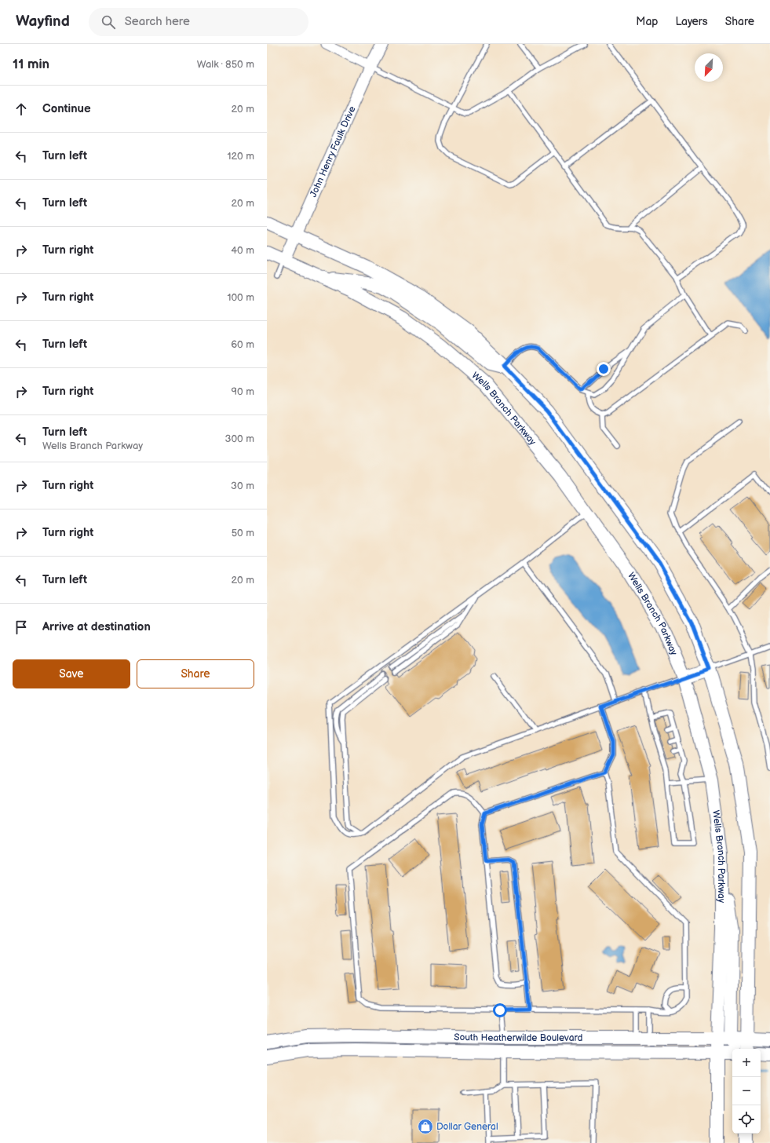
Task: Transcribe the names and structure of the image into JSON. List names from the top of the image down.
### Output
{
  "streets": {
    "main road": ["Wells Branch Parkway", "South Heatherwilde Boulevard"],
    "street": ["John Henry Faulk Drive"]
  },
  "crossings": [
    ["John Henry Faulk Drive", "Wells Branch Parkway"],
    ["Wells Branch Parkway", "South Heatherwilde Boulevard"]
  ],
  "places": {
    "shop": ["Dollar General"]
  },
  "north": "bottom left",
  "page": {
    "header": "Wayfind",
    "search": "Search here",
    "nav": ["Map", "Layers", "Share"],
    "heading": ["11 min", "Walk · 850 m"],
    "list": [
      ["Continue", "20 m"],
      ["Turn left", "120 m"],
      ["Turn left", "20 m"],
      ["Turn right", "40 m"],
      ["Turn right", "100 m"],
      ["Turn left", "60 m"],
      ["Turn right", "90 m"],
      ["Turn left", "Wells Branch Parkway", "300 m"],
      ["Turn right", "30 m"],
      ["Turn right", "50 m"],
      ["Turn left", "20 m"],
      "Arrive at destination"
    ],
    "buttons": ["Save", "Share"],
    "map_buttons": ["+", "−"]
  }
}
